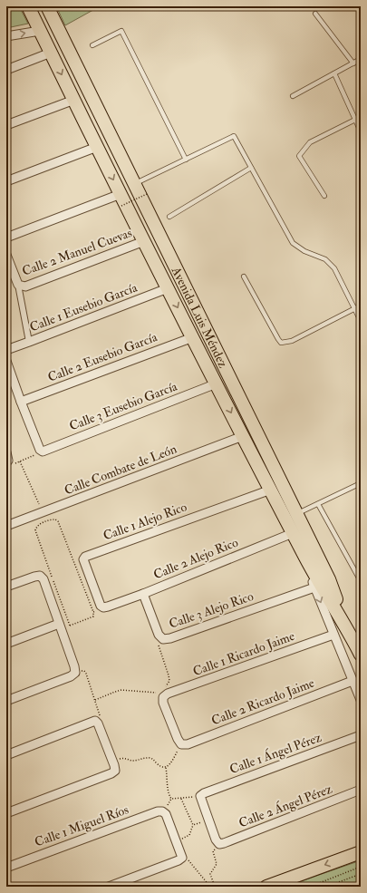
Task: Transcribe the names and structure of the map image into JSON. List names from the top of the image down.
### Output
{
  "streets": {
    "main road": ["Avenida Luis Méndez"],
    "street": [
      "Calle 2 Manuel Cuevas",
      "Calle 1 Eusebio García",
      "Calle 2 Eusebio García",
      "Calle 3 Eusebio García",
      "Calle Combate de León",
      "Calle 1 Alejo Rico",
      "Calle 2 Alejo Rico",
      "Calle 3 Alejo Rico",
      "Calle 1 Ricardo Jaime",
      "Calle 2 Ricardo Jaime",
      "Calle 1 Ángel Pérez",
      "Calle 2 Ángel Pérez",
      "Calle 1 Miguel Ríos"
    ]
  },
  "crossings": [
    ["Calle 2 Manuel Cuevas", "Avenida Luis Méndez"],
    ["Calle 1 Eusebio García", "Avenida Luis Méndez"],
    ["Avenida Luis Méndez", "Calle 2 Eusebio García"],
    ["Avenida Luis Méndez", "Calle 3 Eusebio García"],
    ["Avenida Luis Méndez", "Calle Combate de León"],
    ["Avenida Luis Méndez", "Calle 1 Alejo Rico"],
    ["Avenida Luis Méndez", "Calle 2 Alejo Rico"],
    ["Avenida Luis Méndez", "Calle 3 Alejo Rico"],
    ["Avenida Luis Méndez", "Calle 1 Ricardo Jaime"],
    ["Avenida Luis Méndez", "Calle 2 Ricardo Jaime"],
    ["Calle 1 Alejo Rico", "Calle 2 Alejo Rico"],
    ["Calle 2 Alejo Rico", "Calle 3 Alejo Rico"]
  ]
}
